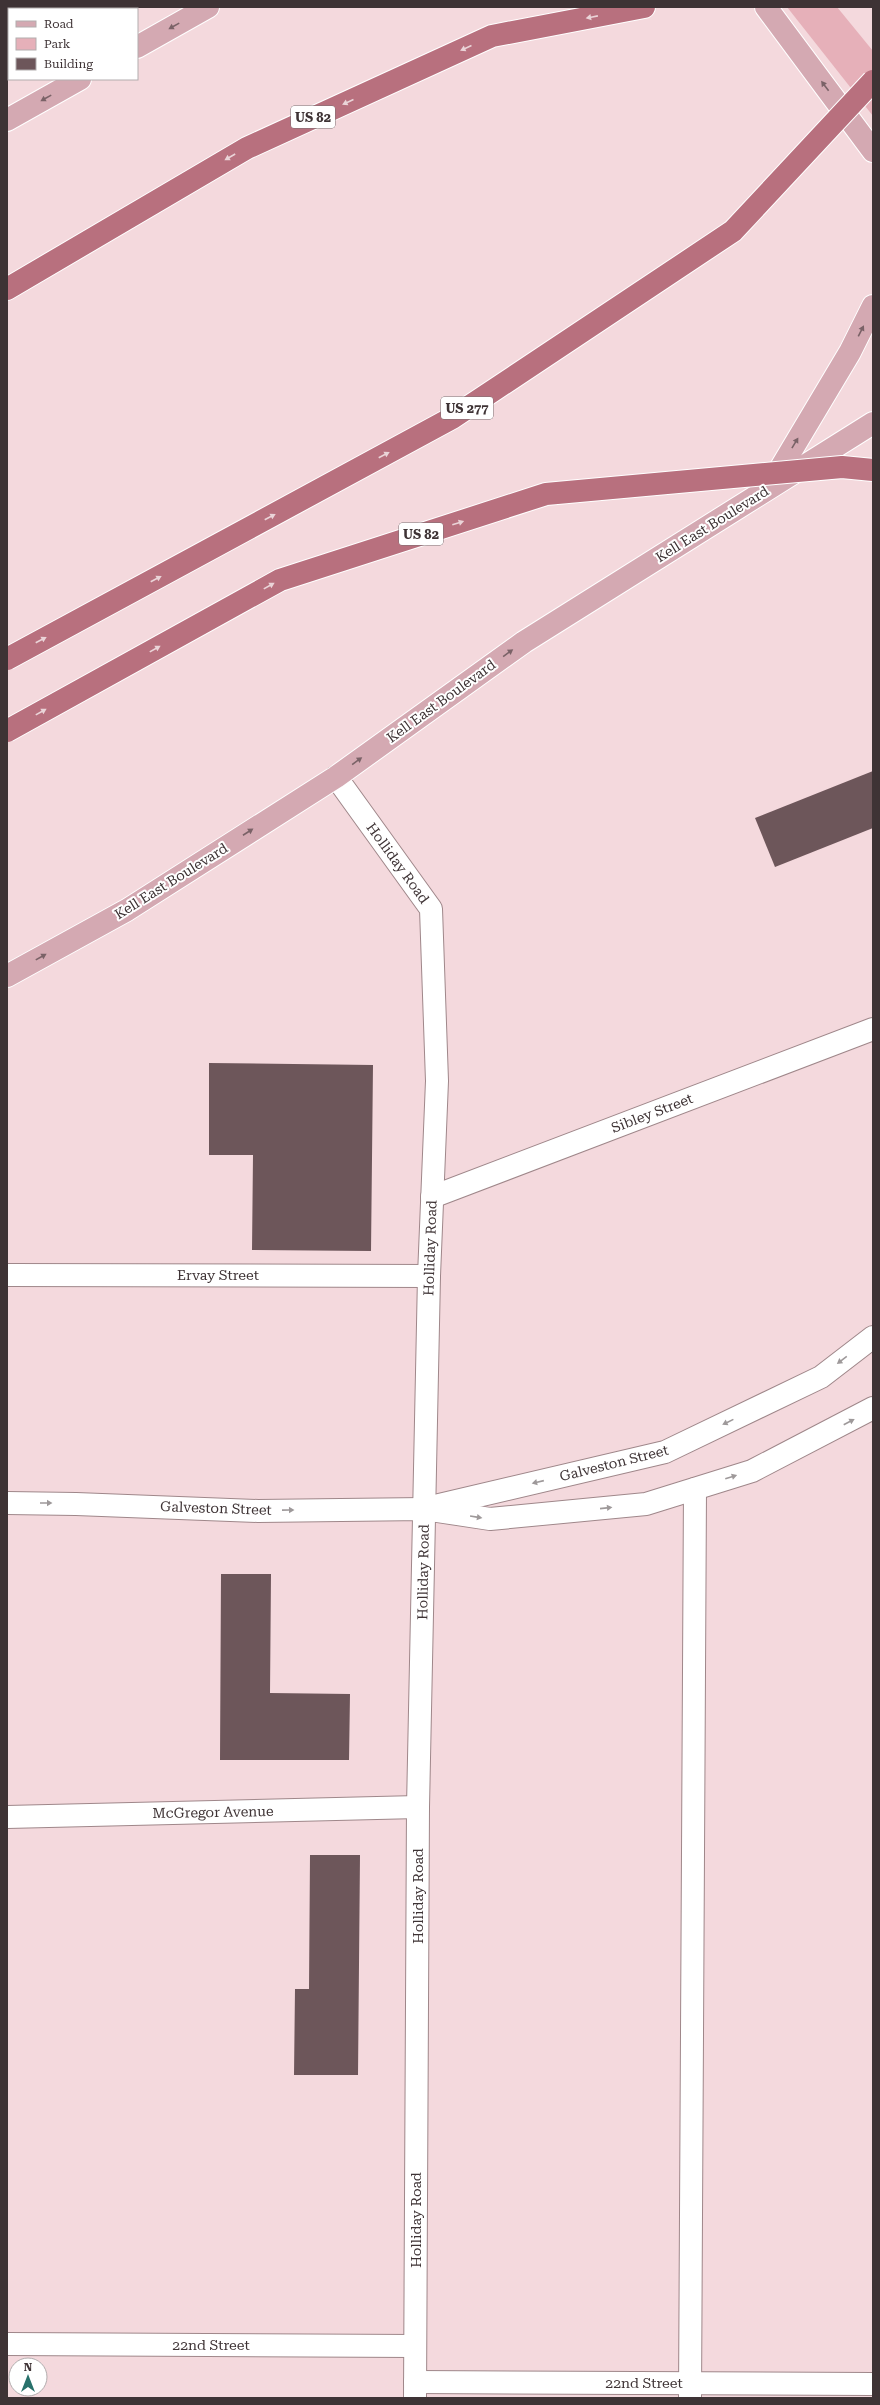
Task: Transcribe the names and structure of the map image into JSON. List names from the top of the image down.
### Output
{
  "streets": {
    "highway": ["US 82", "US 277"],
    "main road": ["Kell East Boulevard"],
    "street": [
      "Holliday Road",
      "Sibley Street",
      "Ervay Street",
      "Galveston Street",
      "McGregor Avenue",
      "22nd Street"
    ]
  },
  "crossings": [
    ["Kell East Boulevard", "Holliday Road"],
    ["Holliday Road", "Sibley Street"],
    ["Holliday Road", "Ervay Street"],
    ["Holliday Road", "Galveston Street"],
    ["Holliday Road", "McGregor Avenue"],
    ["Holliday Road", "22nd Street"]
  ],
  "one_way": ["Kell East Boulevard"],
  "legend": ["Road", "Park", "Building"],
  "north": "top"
}
